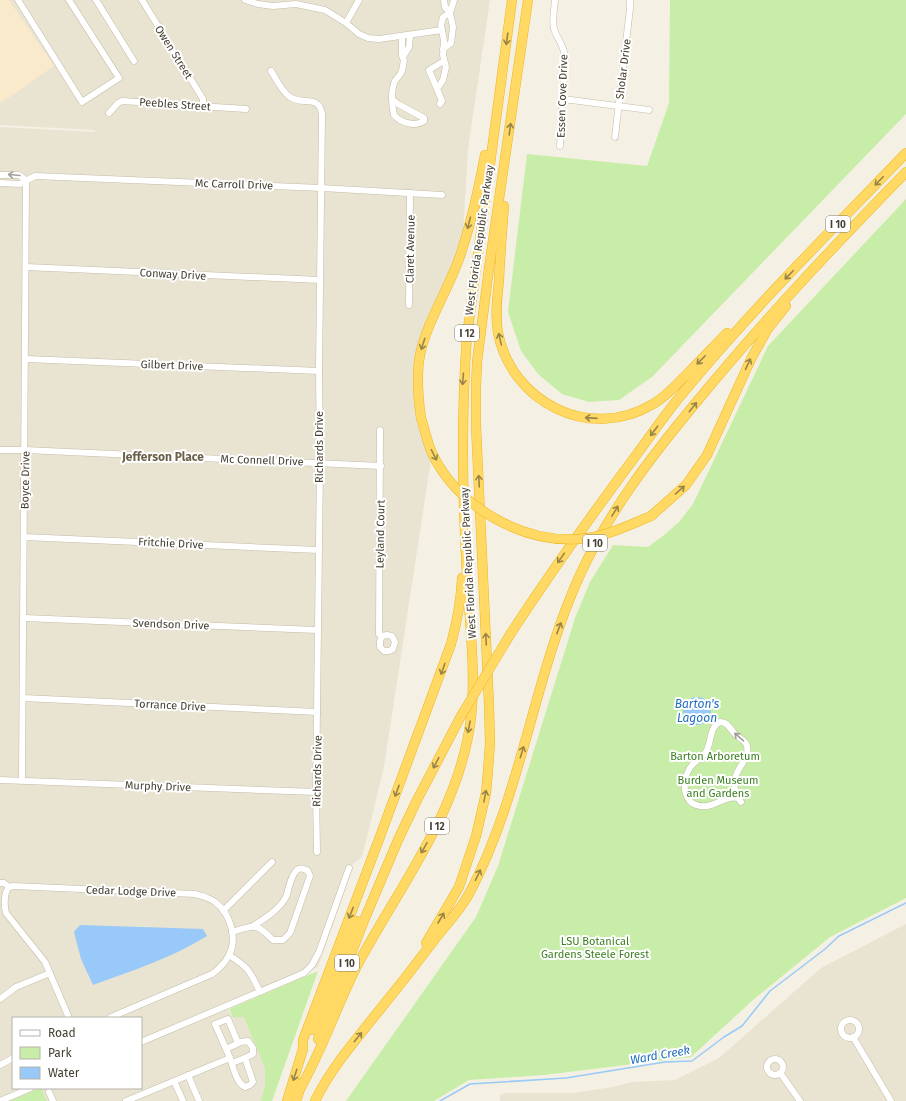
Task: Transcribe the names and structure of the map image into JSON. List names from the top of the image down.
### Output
{
  "streets": {
    "highway": ["I 10", "West Florida Republic Parkway", "I 12"],
    "street": [
      "Owen Street",
      "Sholar Drive",
      "Essen Cove Drive",
      "Peebles Street",
      "Mc Carroll Drive",
      "Claret Avenue",
      "Conway Drive",
      "Gilbert Drive",
      "Richards Drive",
      "Mc Connell Drive",
      "Boyce Drive",
      "Leyland Court",
      "Fritchie Drive",
      "Svendson Drive",
      "Torrance Drive",
      "Murphy Drive",
      "Cedar Lodge Drive"
    ]
  },
  "crossings": [
    ["Owen Street", "Peebles Street"],
    ["Mc Carroll Drive", "Claret Avenue"],
    ["Mc Carroll Drive", "Richards Drive"],
    ["Mc Carroll Drive", "Boyce Drive"],
    ["I 10", "West Florida Republic Parkway"],
    ["Conway Drive", "Richards Drive"],
    ["Conway Drive", "Boyce Drive"],
    ["Gilbert Drive", "Richards Drive"],
    ["Gilbert Drive", "Boyce Drive"],
    ["Richards Drive", "Mc Connell Drive"],
    ["Richards Drive", "Fritchie Drive"],
    ["Richards Drive", "Svendson Drive"],
    ["Richards Drive", "Torrance Drive"],
    ["Richards Drive", "Murphy Drive"],
    ["Mc Connell Drive", "Boyce Drive"],
    ["Mc Connell Drive", "Leyland Court"],
    ["Boyce Drive", "Fritchie Drive"],
    ["Boyce Drive", "Svendson Drive"],
    ["Boyce Drive", "Torrance Drive"],
    ["Boyce Drive", "Murphy Drive"]
  ],
  "districts": ["Jefferson Place"],
  "water": ["Barton's Lagoon", "Ward Creek"],
  "parks": ["Barton Arboretum", "Burden Museum and Gardens", "LSU Botanical Gardens Steele Forest"],
  "legend": ["Road", "Park", "Water"]
}
